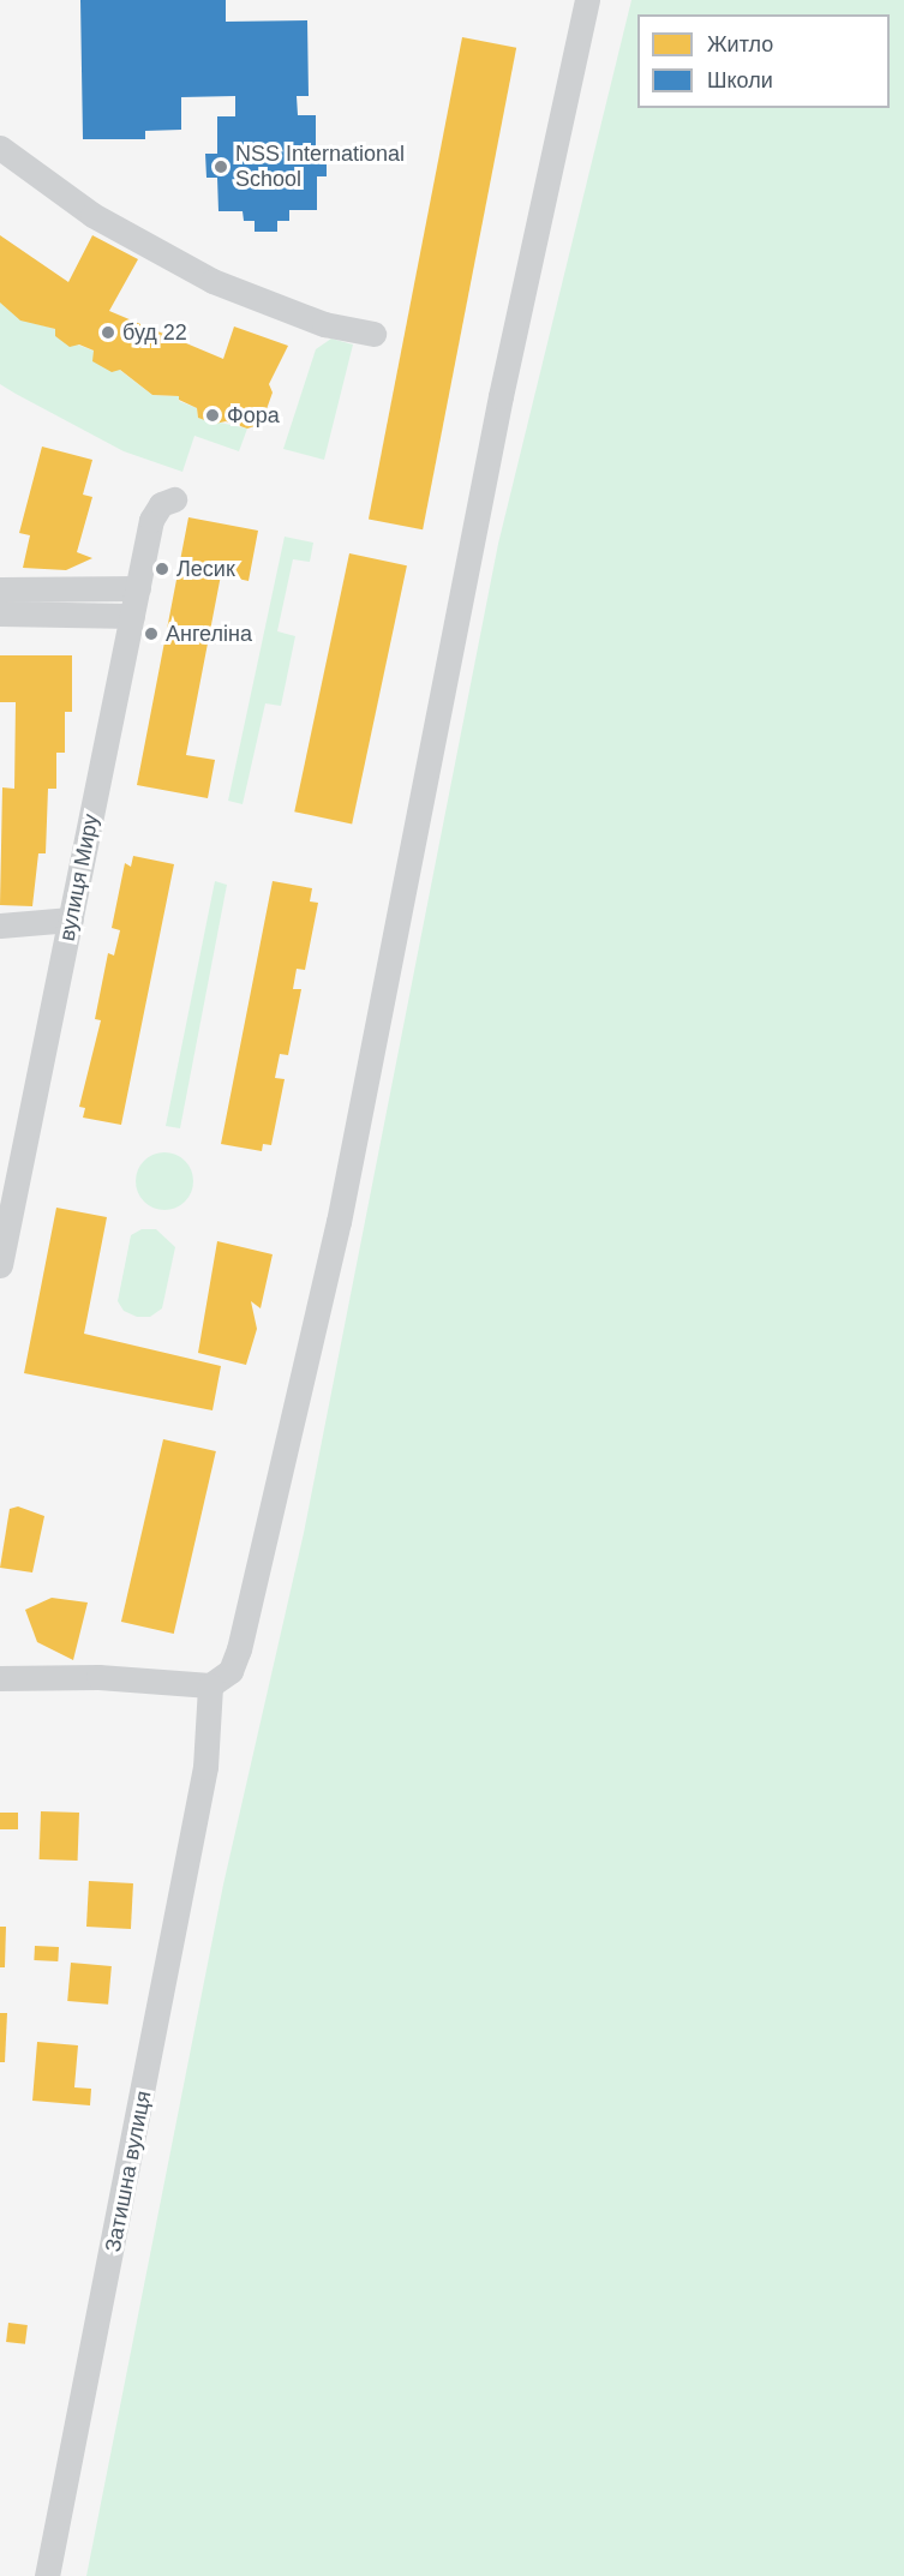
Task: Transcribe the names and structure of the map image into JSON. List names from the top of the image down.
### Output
{
  "streets": {
    "street": ["вулиця Миру", "Затишна вулиця"]
  },
  "places": [
    "NSS International School",
    "буд 22",
    "Фора",
    "Лесик",
    "Ангеліна"
  ],
  "legend": ["Житло", "Школи"]
}
